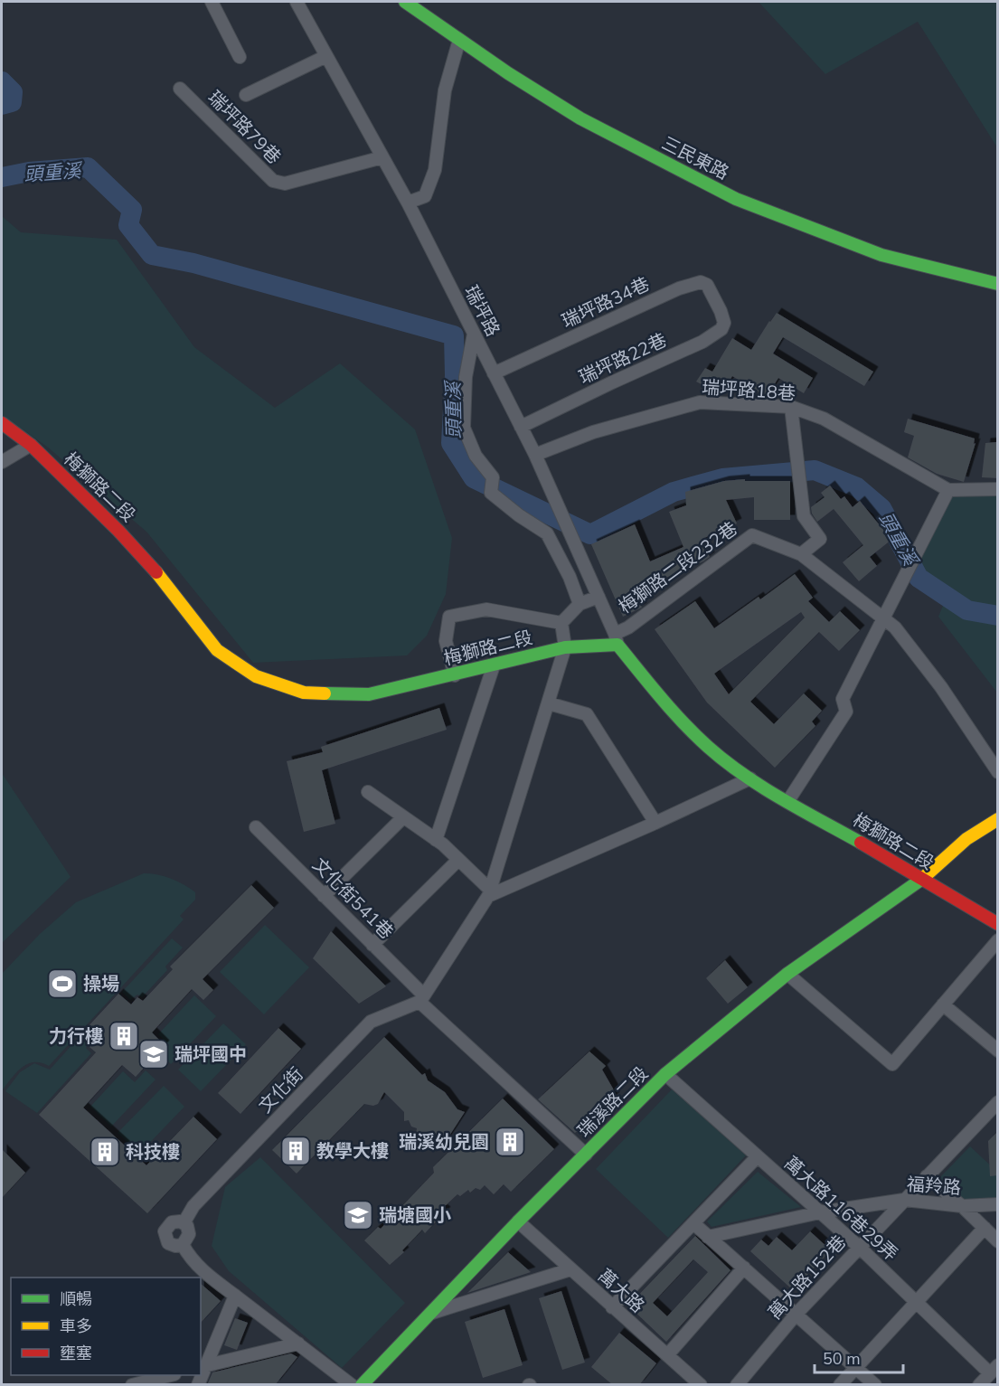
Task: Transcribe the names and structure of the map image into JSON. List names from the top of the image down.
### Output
{
  "streets": {
    "street": [
      "瑞坪路79巷",
      "三民東路",
      "瑞坪路34巷",
      "瑞坪路",
      "瑞坪路22巷",
      "瑞坪路18巷",
      "梅獅路二段",
      "梅獅路二段232巷",
      "文化街541巷",
      "文化街",
      "瑞溪路二段",
      "福羚路",
      "萬大路116巷29弄",
      "萬大路152巷",
      "萬大路"
    ]
  },
  "crossings": [
    ["瑞坪路79巷", "瑞坪路"],
    ["瑞坪路34巷", "瑞坪路"],
    ["瑞坪路34巷", "瑞坪路22巷"],
    ["瑞坪路", "瑞坪路22巷"],
    ["瑞坪路", "瑞坪路18巷"],
    ["瑞坪路", "梅獅路二段"],
    ["瑞坪路", "梅獅路二段232巷"],
    ["梅獅路二段", "梅獅路二段232巷"],
    ["梅獅路二段", "瑞溪路二段"],
    ["文化街541巷", "文化街"],
    ["文化街541巷", "瑞溪路二段"],
    ["瑞溪路二段", "萬大路116巷29弄"],
    ["瑞溪路二段", "萬大路"],
    ["福羚路", "萬大路116巷29弄"],
    ["福羚路", "萬大路152巷"],
    ["萬大路116巷29弄", "萬大路152巷"]
  ],
  "water": ["頭重溪"],
  "places": {
    "sports": ["操場"],
    "building": [
      "力行樓",
      "瑞溪幼兒園",
      "教學大樓",
      "科技樓"
    ],
    "school or university": ["瑞坪國中", "瑞塘國小"]
  },
  "legend": ["順暢", "車多", "壅塞"],
  "scale_bar": "50 m"
}
